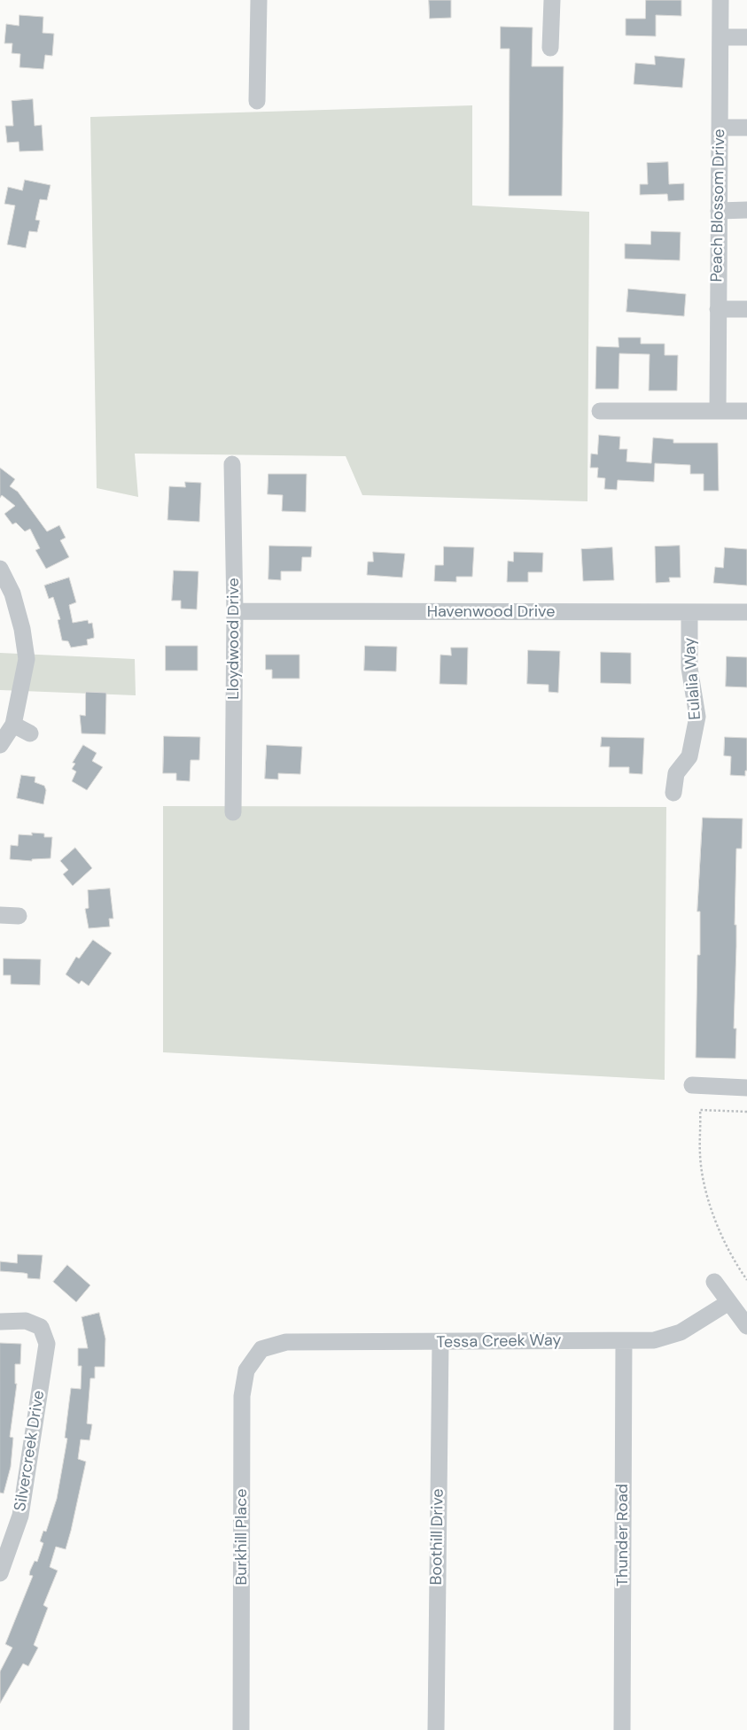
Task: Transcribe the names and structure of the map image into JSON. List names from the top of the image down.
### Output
{
  "streets": {
    "street": [
      "Peach Blossom Drive",
      "Havenwood Drive",
      "Lloydwood Drive",
      "Eulalia Way",
      "Tessa Creek Way",
      "Silvercreek Drive",
      "Thunder Road",
      "Burkhill Place",
      "Boothill Drive"
    ]
  },
  "crossings": [
    ["Havenwood Drive", "Lloydwood Drive"],
    ["Havenwood Drive", "Eulalia Way"],
    ["Tessa Creek Way", "Thunder Road"],
    ["Tessa Creek Way", "Burkhill Place"],
    ["Tessa Creek Way", "Boothill Drive"]
  ]
}
